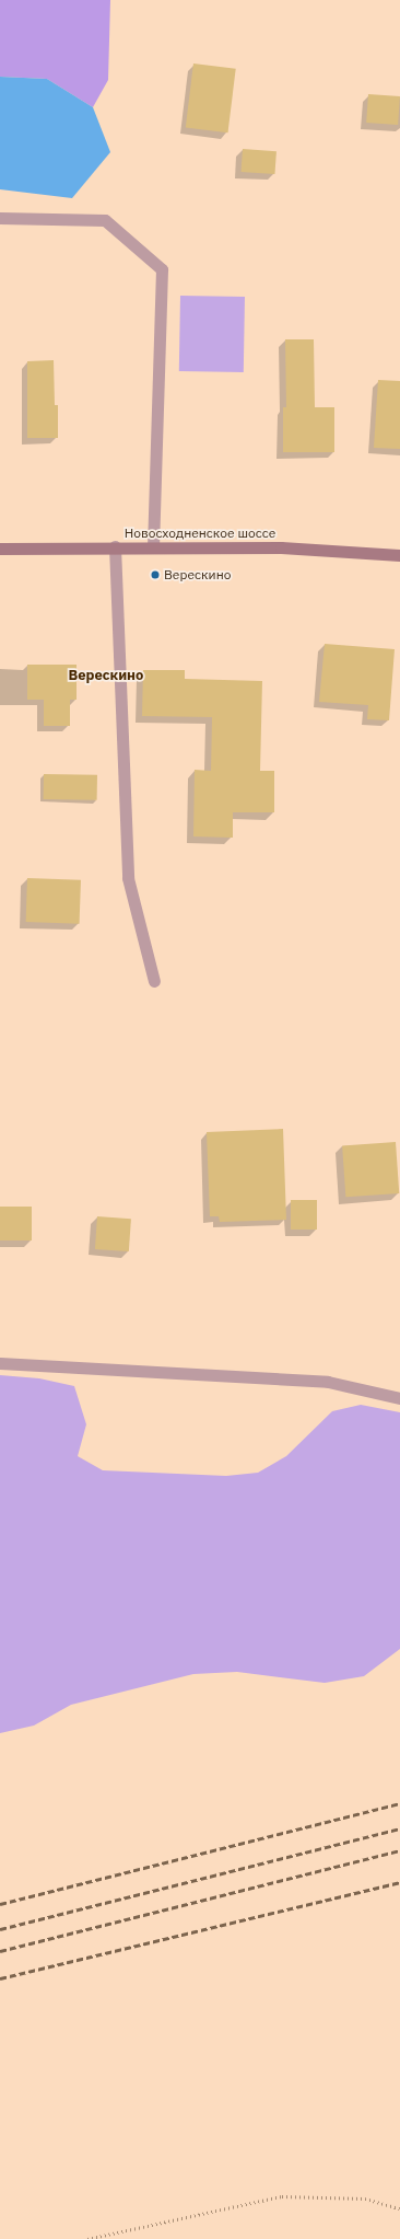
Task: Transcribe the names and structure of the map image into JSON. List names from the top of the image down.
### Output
{
  "streets": {
    "main road": ["Новосходненское шоссе"]
  },
  "districts": ["Верескино"],
  "places": ["Верескино"]
}
